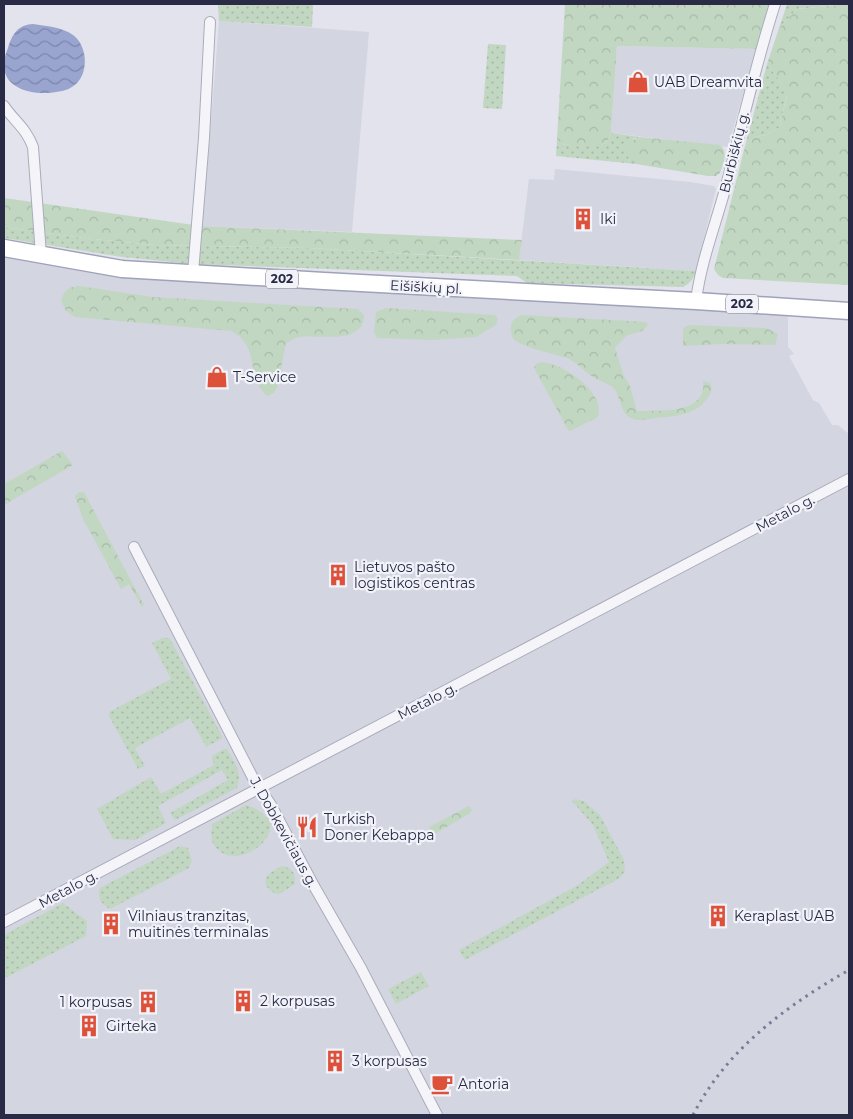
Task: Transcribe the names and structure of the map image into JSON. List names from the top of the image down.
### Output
{
  "streets": {
    "main road": ["202", "Eišiškių pl."],
    "street": ["Burbiškių g.", "Metalo g.", "J. Dobkevičiaus g."]
  },
  "crossings": [
    ["Burbiškių g.", "Eišiškių pl."],
    ["Metalo g.", "J. Dobkevičiaus g."]
  ],
  "places": {
    "shop": ["UAB Dreamvita", "T-Service"],
    "building": [
      "Iki",
      "Lietuvos pašto logistikos centras",
      "Keraplast UAB",
      "Vilniaus tranzitas, muitinės terminalas",
      "2 korpusas",
      "1 korpusas",
      "Girteka",
      "3 korpusas"
    ],
    "restaurant": ["Turkish Doner Kebappa"],
    "cafe": ["Antoria"]
  }
}
